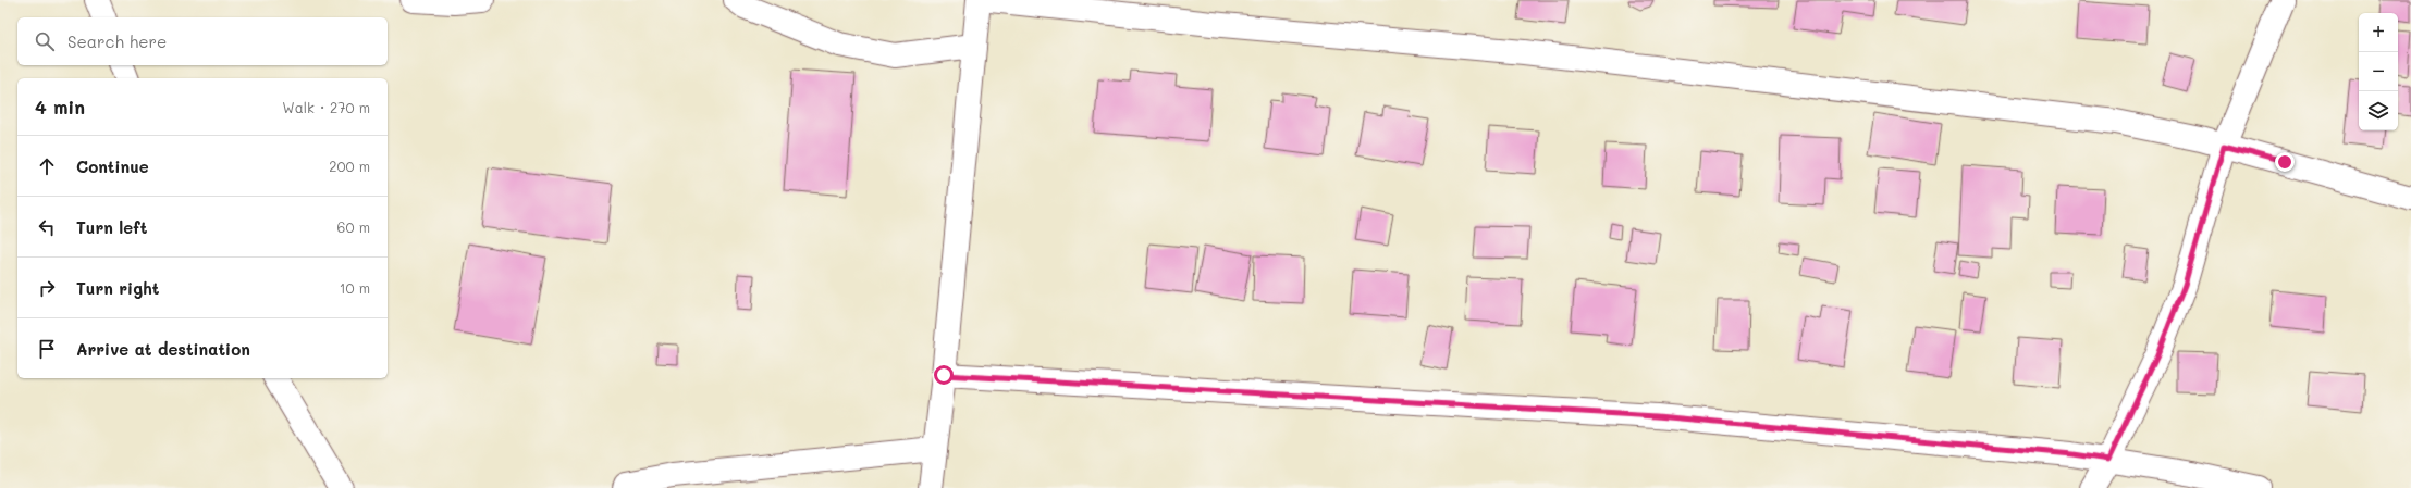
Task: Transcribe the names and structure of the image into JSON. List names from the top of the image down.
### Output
{
  "page": {
    "map_buttons": ["+", "−"],
    "search": "Search here",
    "heading": ["4 min", "Walk · 270 m"],
    "list": [
      ["Continue", "200 m"],
      ["Turn left", "60 m"],
      ["Turn right", "10 m"],
      "Arrive at destination"
    ]
  }
}
